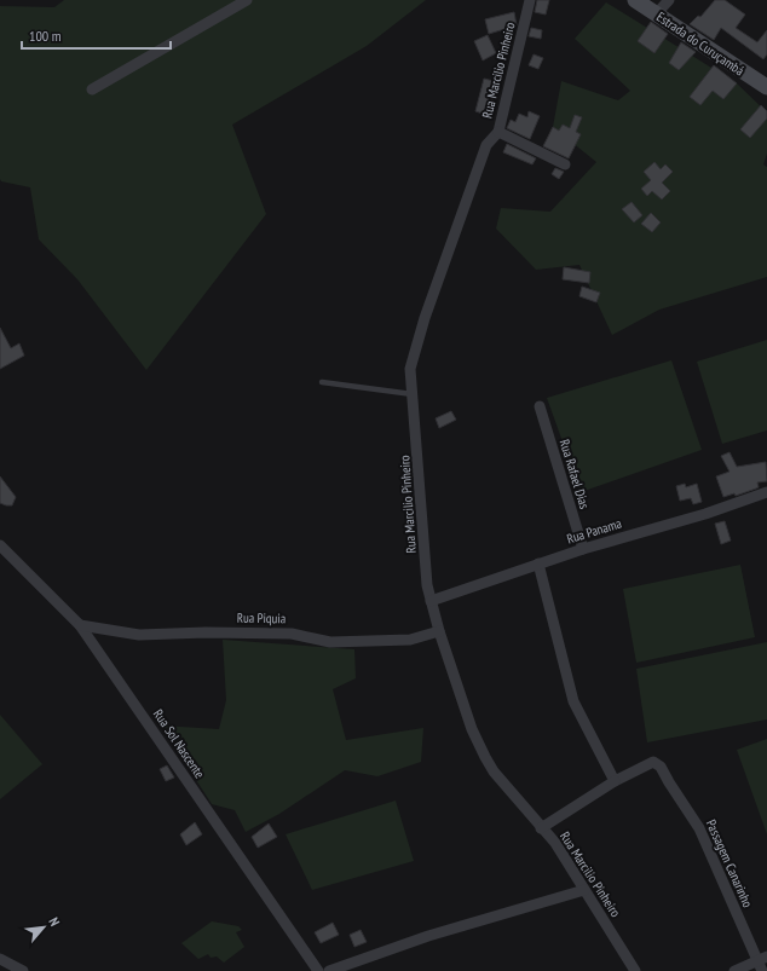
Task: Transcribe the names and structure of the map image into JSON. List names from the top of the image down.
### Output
{
  "streets": {
    "street": [
      "Estrada do Curuçambá",
      "Rua Marcilio Pinheiro",
      "Rua Rafael Dias",
      "Rua Panama",
      "Rua Piquia",
      "Rua Sol Nascente",
      "Passagem Canarinho"
    ]
  },
  "crossings": [
    ["Rua Marcilio Pinheiro", "Rua Panama"],
    ["Rua Marcilio Pinheiro", "Rua Piquia"],
    ["Rua Rafael Dias", "Rua Panama"],
    ["Rua Piquia", "Rua Sol Nascente"]
  ],
  "scale_bar": "100 m",
  "north": "top right"
}
